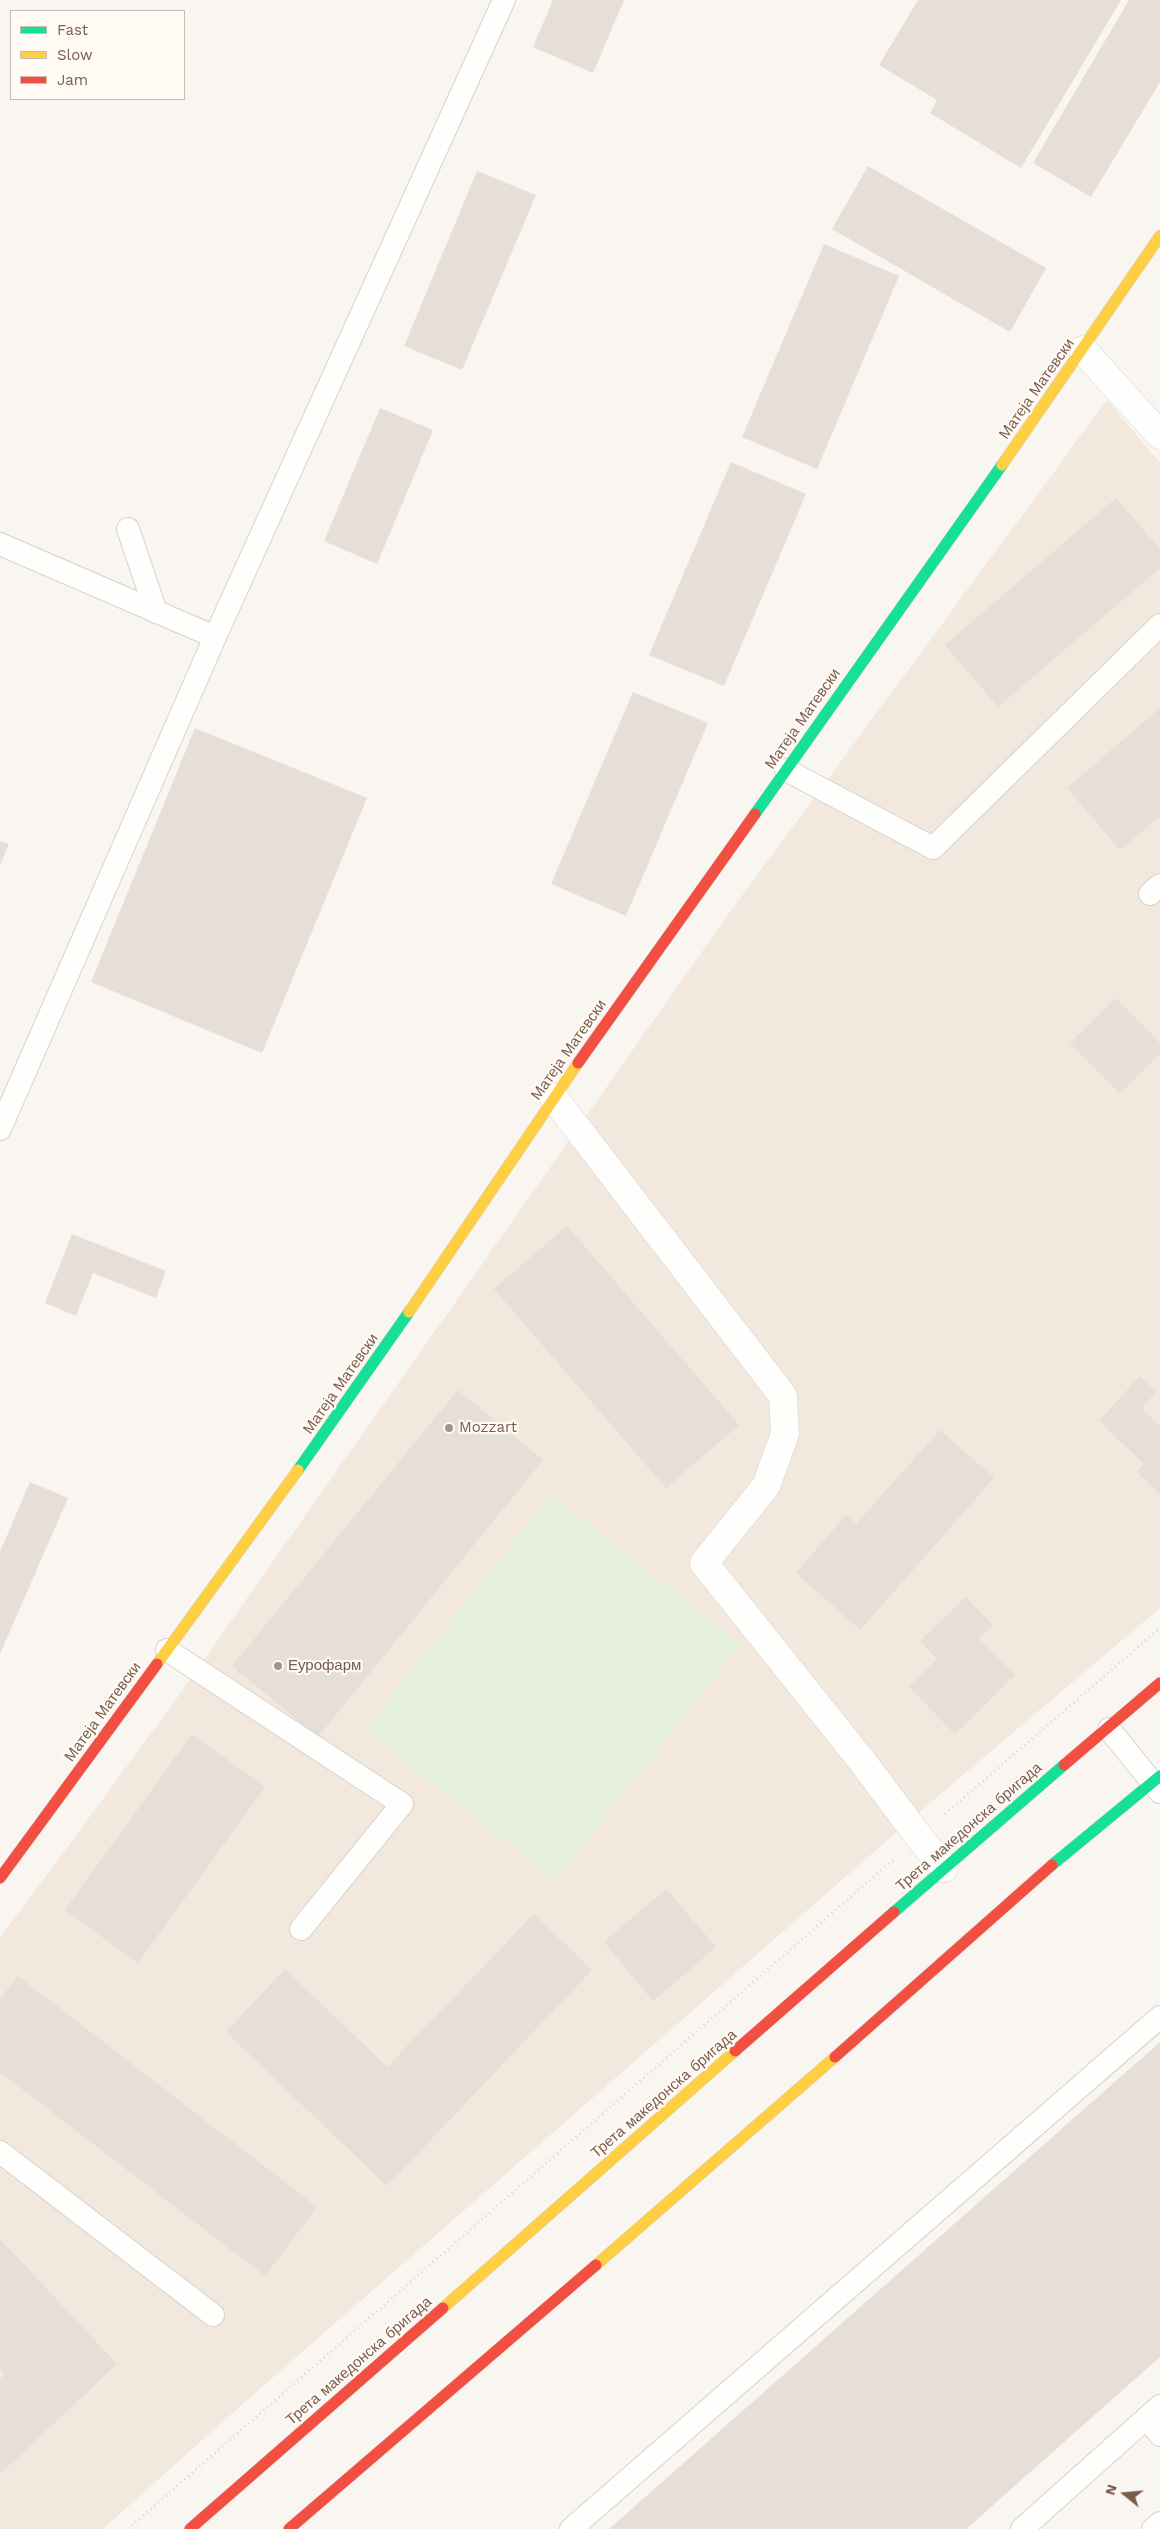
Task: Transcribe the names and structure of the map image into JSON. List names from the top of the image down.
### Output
{
  "streets": {
    "street": ["Матеја Матевски", "Трета македонска бригада"]
  },
  "places": ["Mozzart", "Еурофарм"],
  "legend": ["Fast", "Slow", "Jam"],
  "north": "left"
}
